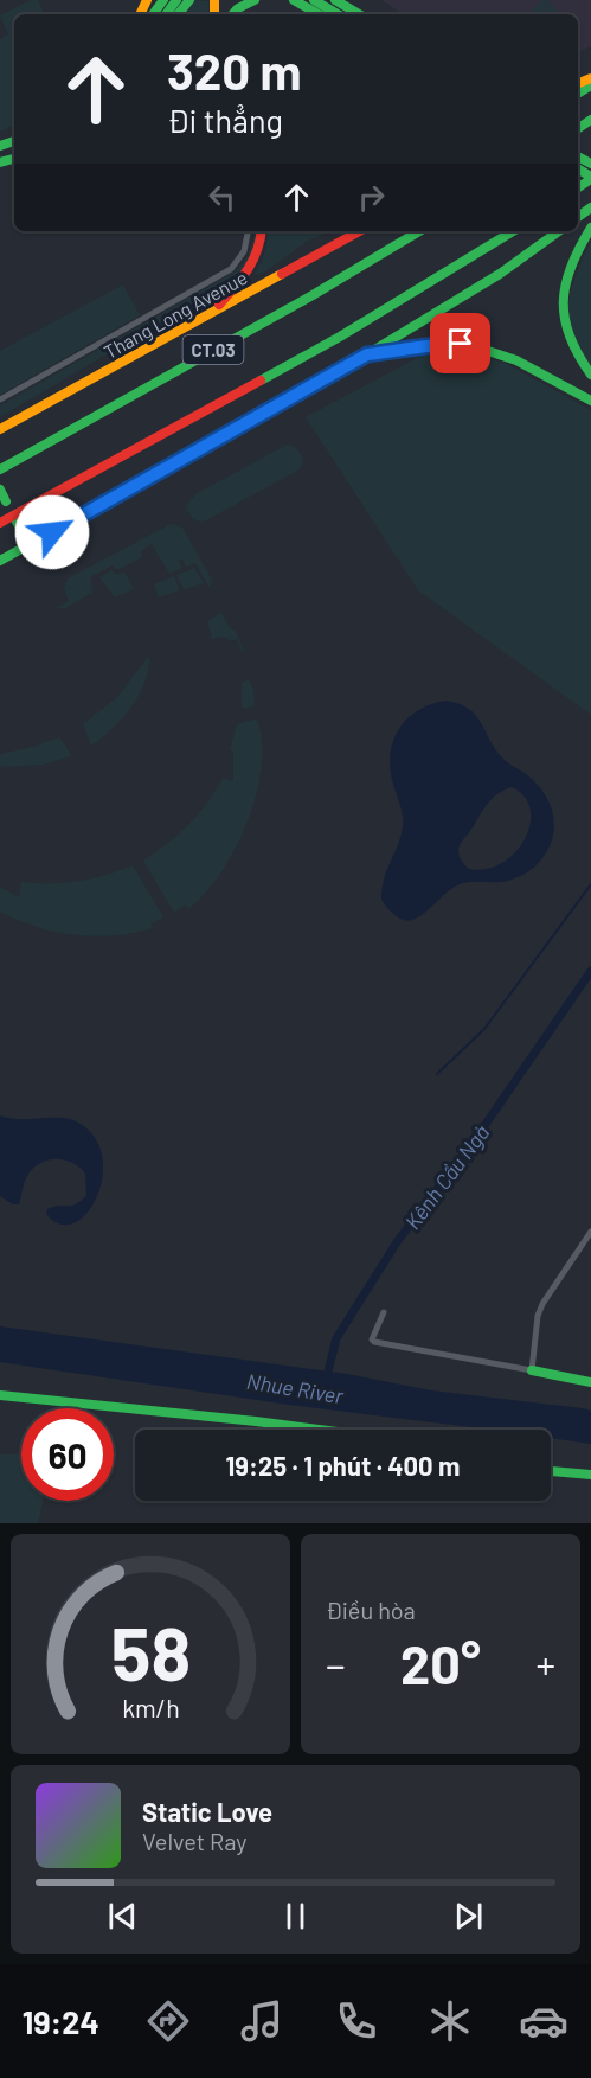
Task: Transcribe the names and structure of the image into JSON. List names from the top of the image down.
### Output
{
  "streets": {
    "main road": ["Thang Long Avenue", "CT.03"]
  },
  "water": ["Kênh Cầu Ngà", "Nhue River"],
  "page": {
    "turn": ["320 m", "Đi thẳng"],
    "limit": "60",
    "trip": "19:25 · 1 phút · 400 m",
    "tile": "Điều hòa",
    "heat": ["−", "20°", "+"],
    "song": ["Static Love", "Velvet Ray"],
    "tabs": "19:24",
    "gauge": ["58", "km/h"]
  }
}
